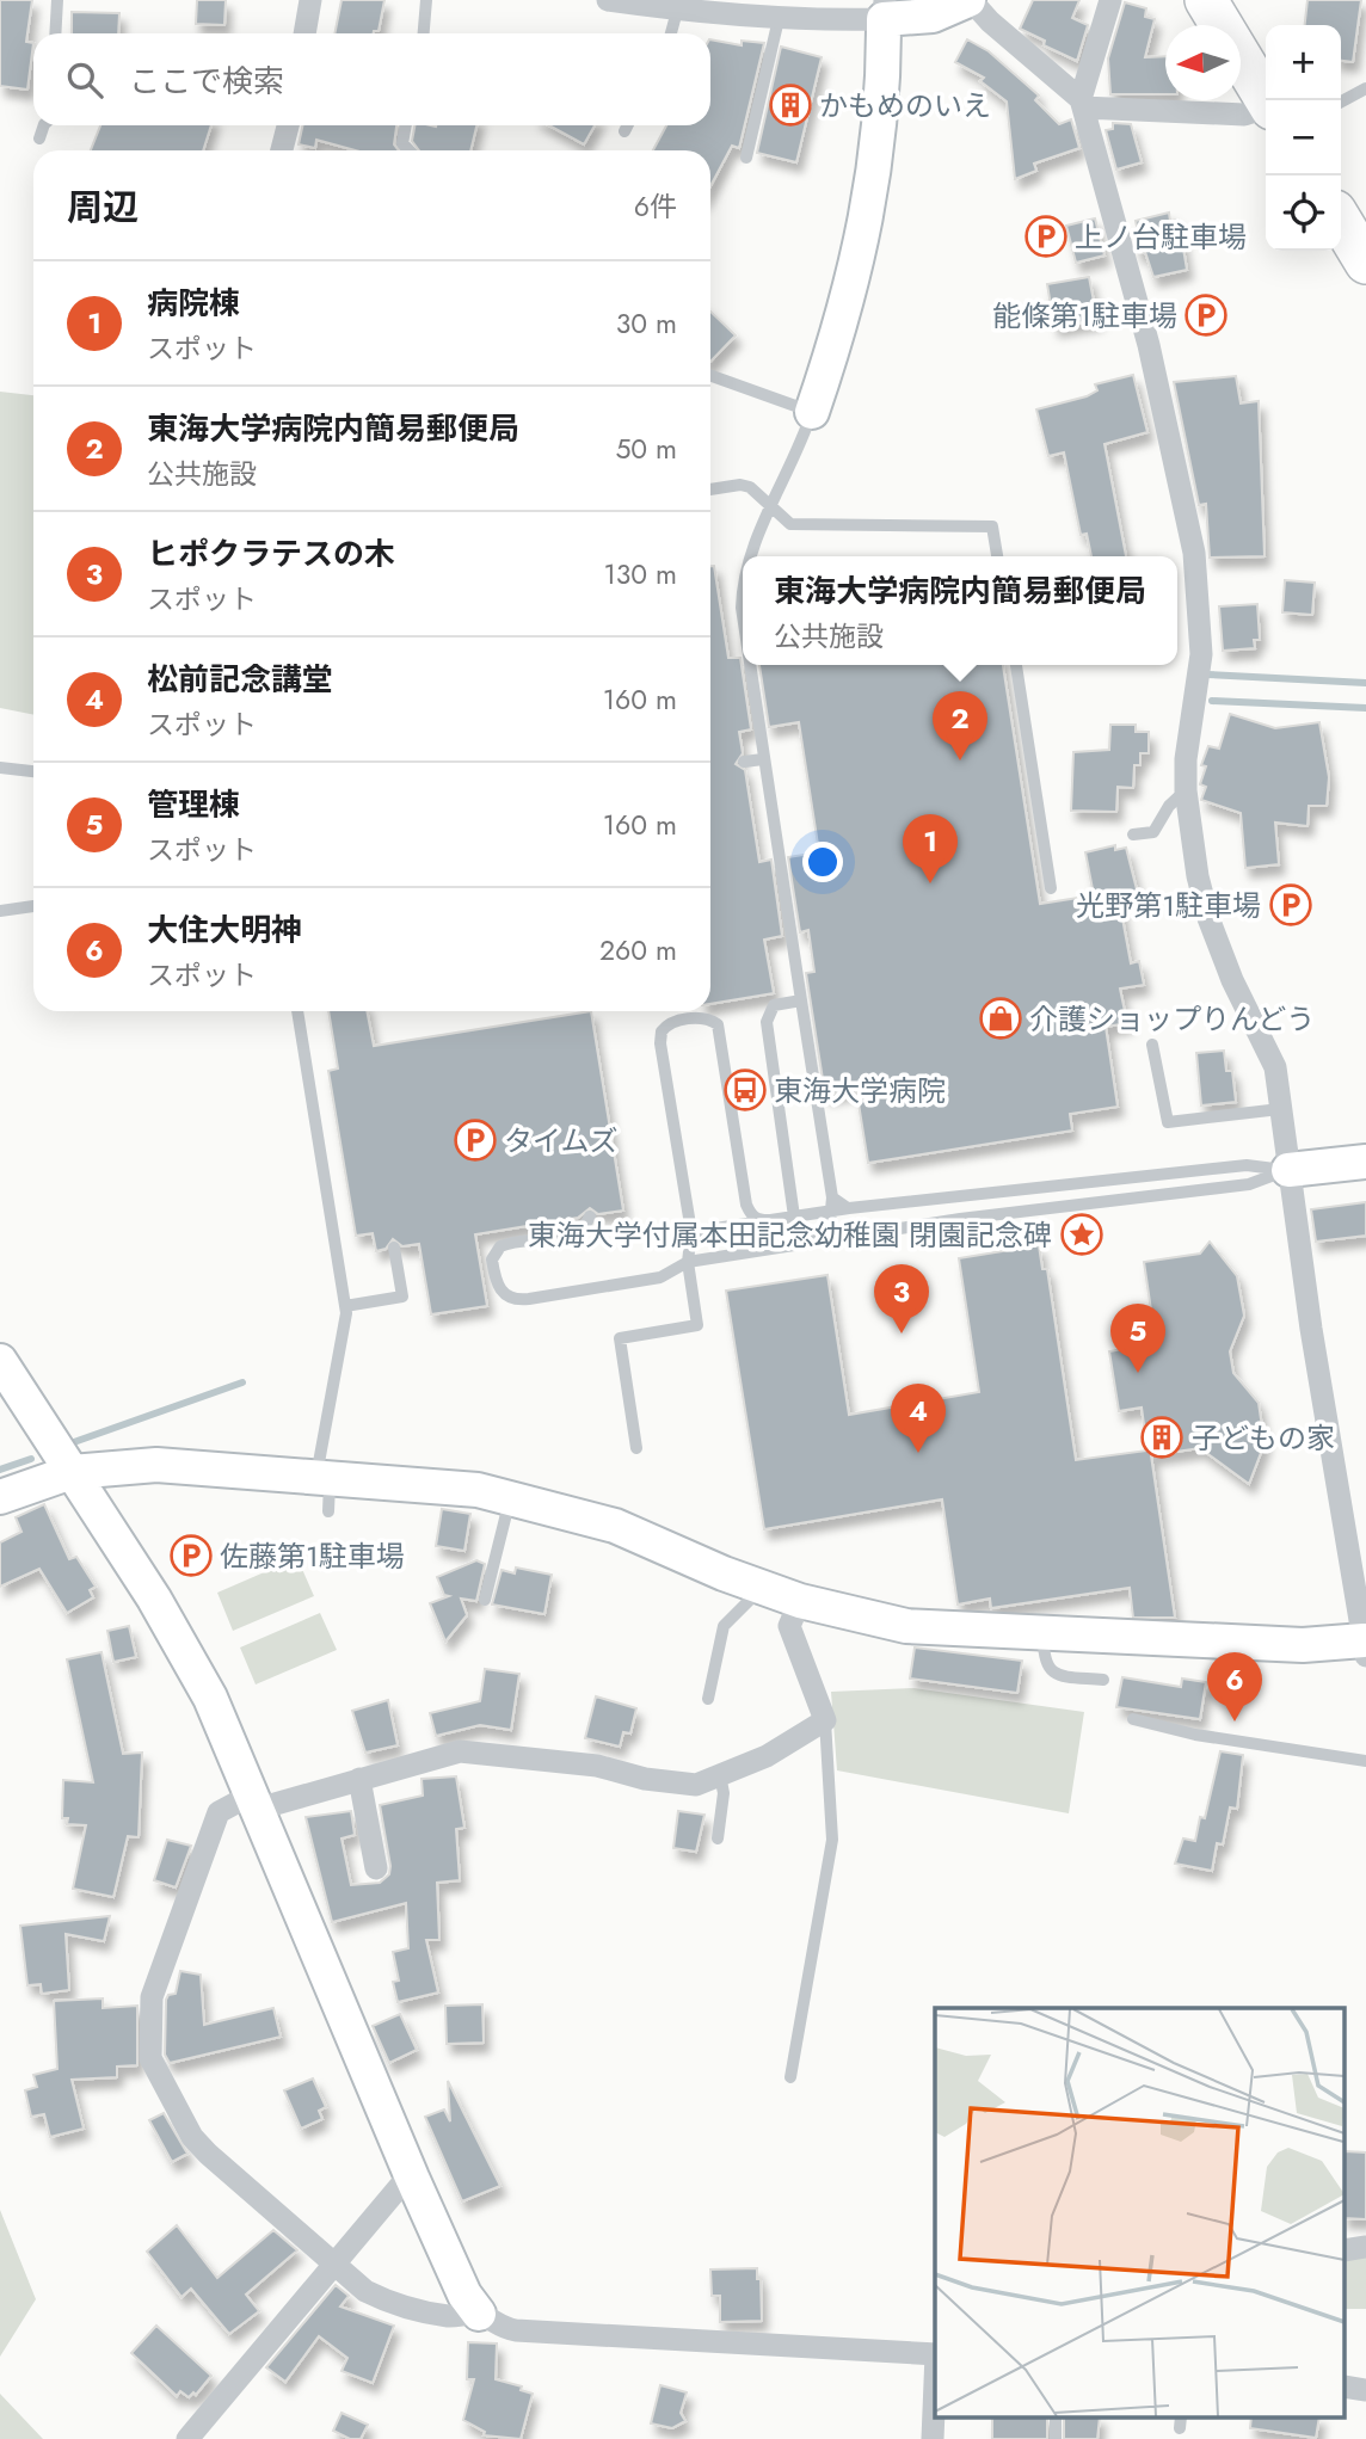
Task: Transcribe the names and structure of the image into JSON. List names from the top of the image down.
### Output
{
  "places": {
    "building": ["かもめのいえ", "子どもの家"],
    "parking": [
      "上ノ台駐車場",
      "能條第1駐車場",
      "光野第1駐車場",
      "タイムズ",
      "佐藤第1駐車場"
    ],
    "shop": ["介護ショップりんどう"],
    "bus stop": ["東海大学病院"],
    "place": ["東海大学付属本田記念幼稚園 閉園記念碑"]
  },
  "north": "left",
  "page": {
    "map_buttons": ["+", "−"],
    "search": "ここで検索",
    "heading": ["周辺", "6件"],
    "list": [
      {
        "mark": "1",
        "name": "病院棟",
        "note": "スポット",
        "value": "30 m"
      },
      {
        "mark": "2",
        "name": "東海大学病院内簡易郵便局",
        "note": "公共施設",
        "value": "50 m"
      },
      {
        "mark": "3",
        "name": "ヒポクラテスの木",
        "note": "スポット",
        "value": "130 m"
      },
      {
        "mark": "4",
        "name": "松前記念講堂",
        "note": "スポット",
        "value": "160 m"
      },
      {
        "mark": "5",
        "name": "管理棟",
        "note": "スポット",
        "value": "160 m"
      },
      {
        "mark": "6",
        "name": "大住大明神",
        "note": "スポット",
        "value": "260 m"
      }
    ],
    "popup": ["東海大学病院内簡易郵便局", "公共施設"],
    "pins": [
      "2",
      "1",
      "3",
      "5",
      "4",
      "6"
    ]
  }
}
